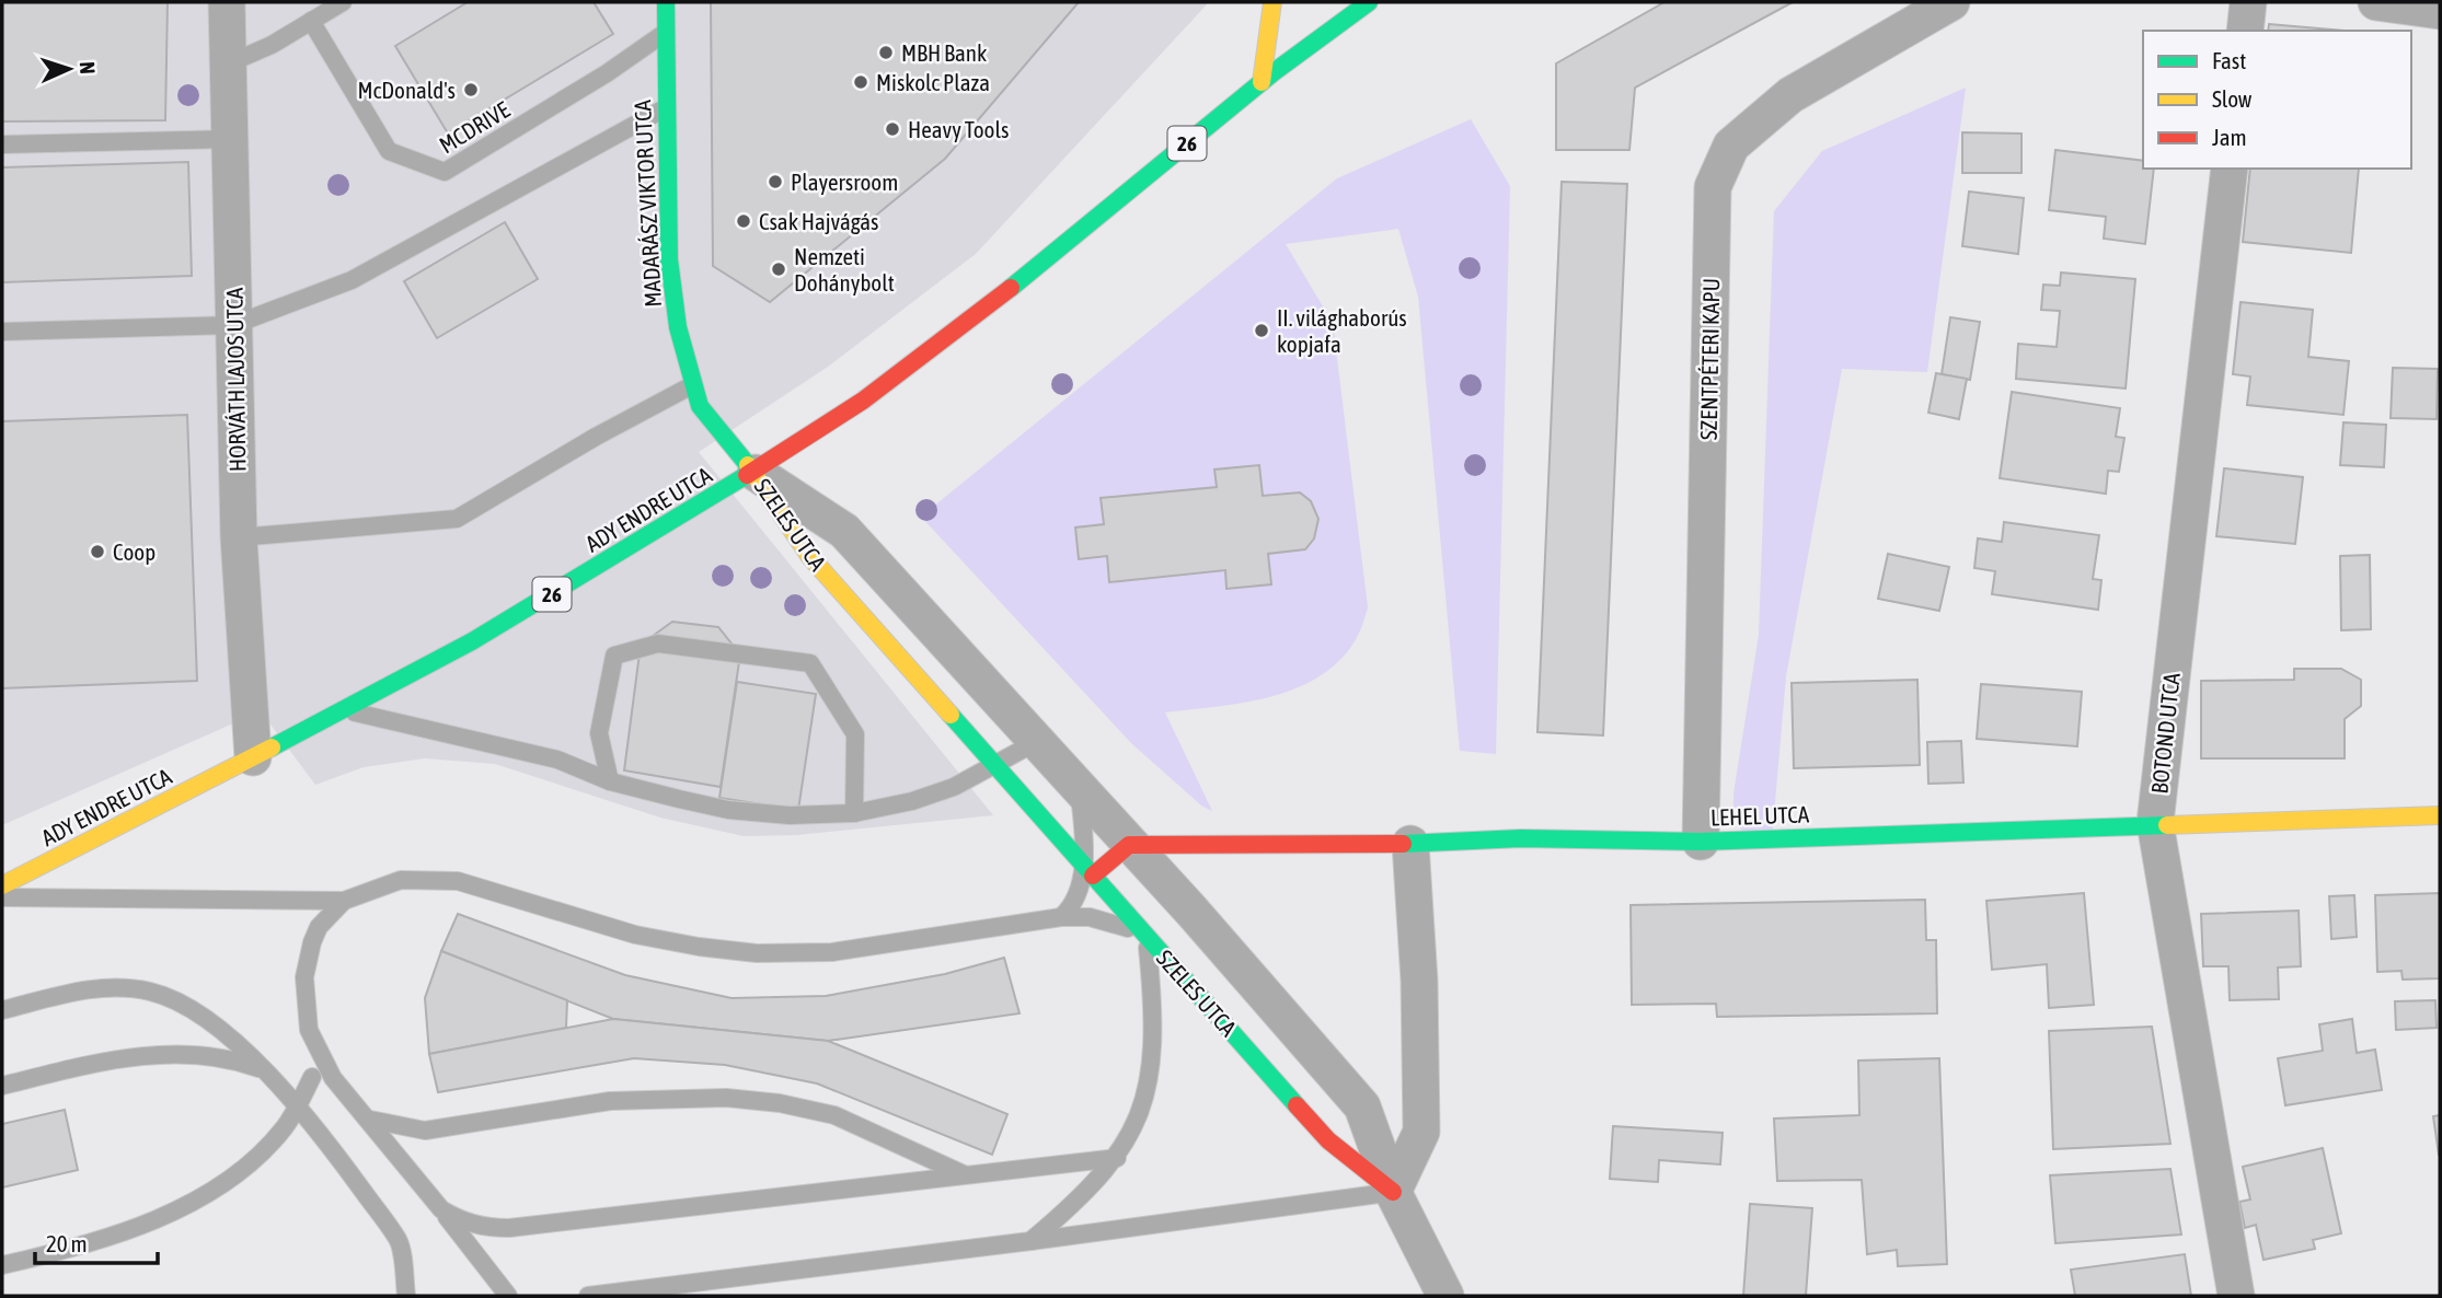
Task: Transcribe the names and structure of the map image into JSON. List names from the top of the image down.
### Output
{
  "streets": {
    "street": [
      "26",
      "MADARÁSZ VIKTOR UTCA",
      "SZENTPÉTERI KAPU",
      "HORVÁTH LAJOS UTCA",
      "ADY ENDRE UTCA",
      "SZELES UTCA",
      "BOTOND UTCA",
      "LEHEL UTCA"
    ],
    "lane": ["MCDRIVE"]
  },
  "crossings": [
    ["MCDRIVE", "MADARÁSZ VIKTOR UTCA"],
    ["26", "ADY ENDRE UTCA"],
    ["MADARÁSZ VIKTOR UTCA", "ADY ENDRE UTCA"],
    ["MADARÁSZ VIKTOR UTCA", "SZELES UTCA"],
    ["SZENTPÉTERI KAPU", "LEHEL UTCA"],
    ["HORVÁTH LAJOS UTCA", "ADY ENDRE UTCA"],
    ["ADY ENDRE UTCA", "SZELES UTCA"],
    ["SZELES UTCA", "LEHEL UTCA"],
    ["BOTOND UTCA", "LEHEL UTCA"]
  ],
  "places": [
    "MBH Bank",
    "Miskolc Plaza",
    "McDonald's",
    "Heavy Tools",
    "Playersroom",
    "Csak Hajvágás",
    "Nemzeti Dohánybolt",
    "II. világhaborús kopjafa",
    "Coop"
  ],
  "legend": ["Fast", "Slow", "Jam"],
  "scale_bar": "20 m",
  "north": "right"
}
